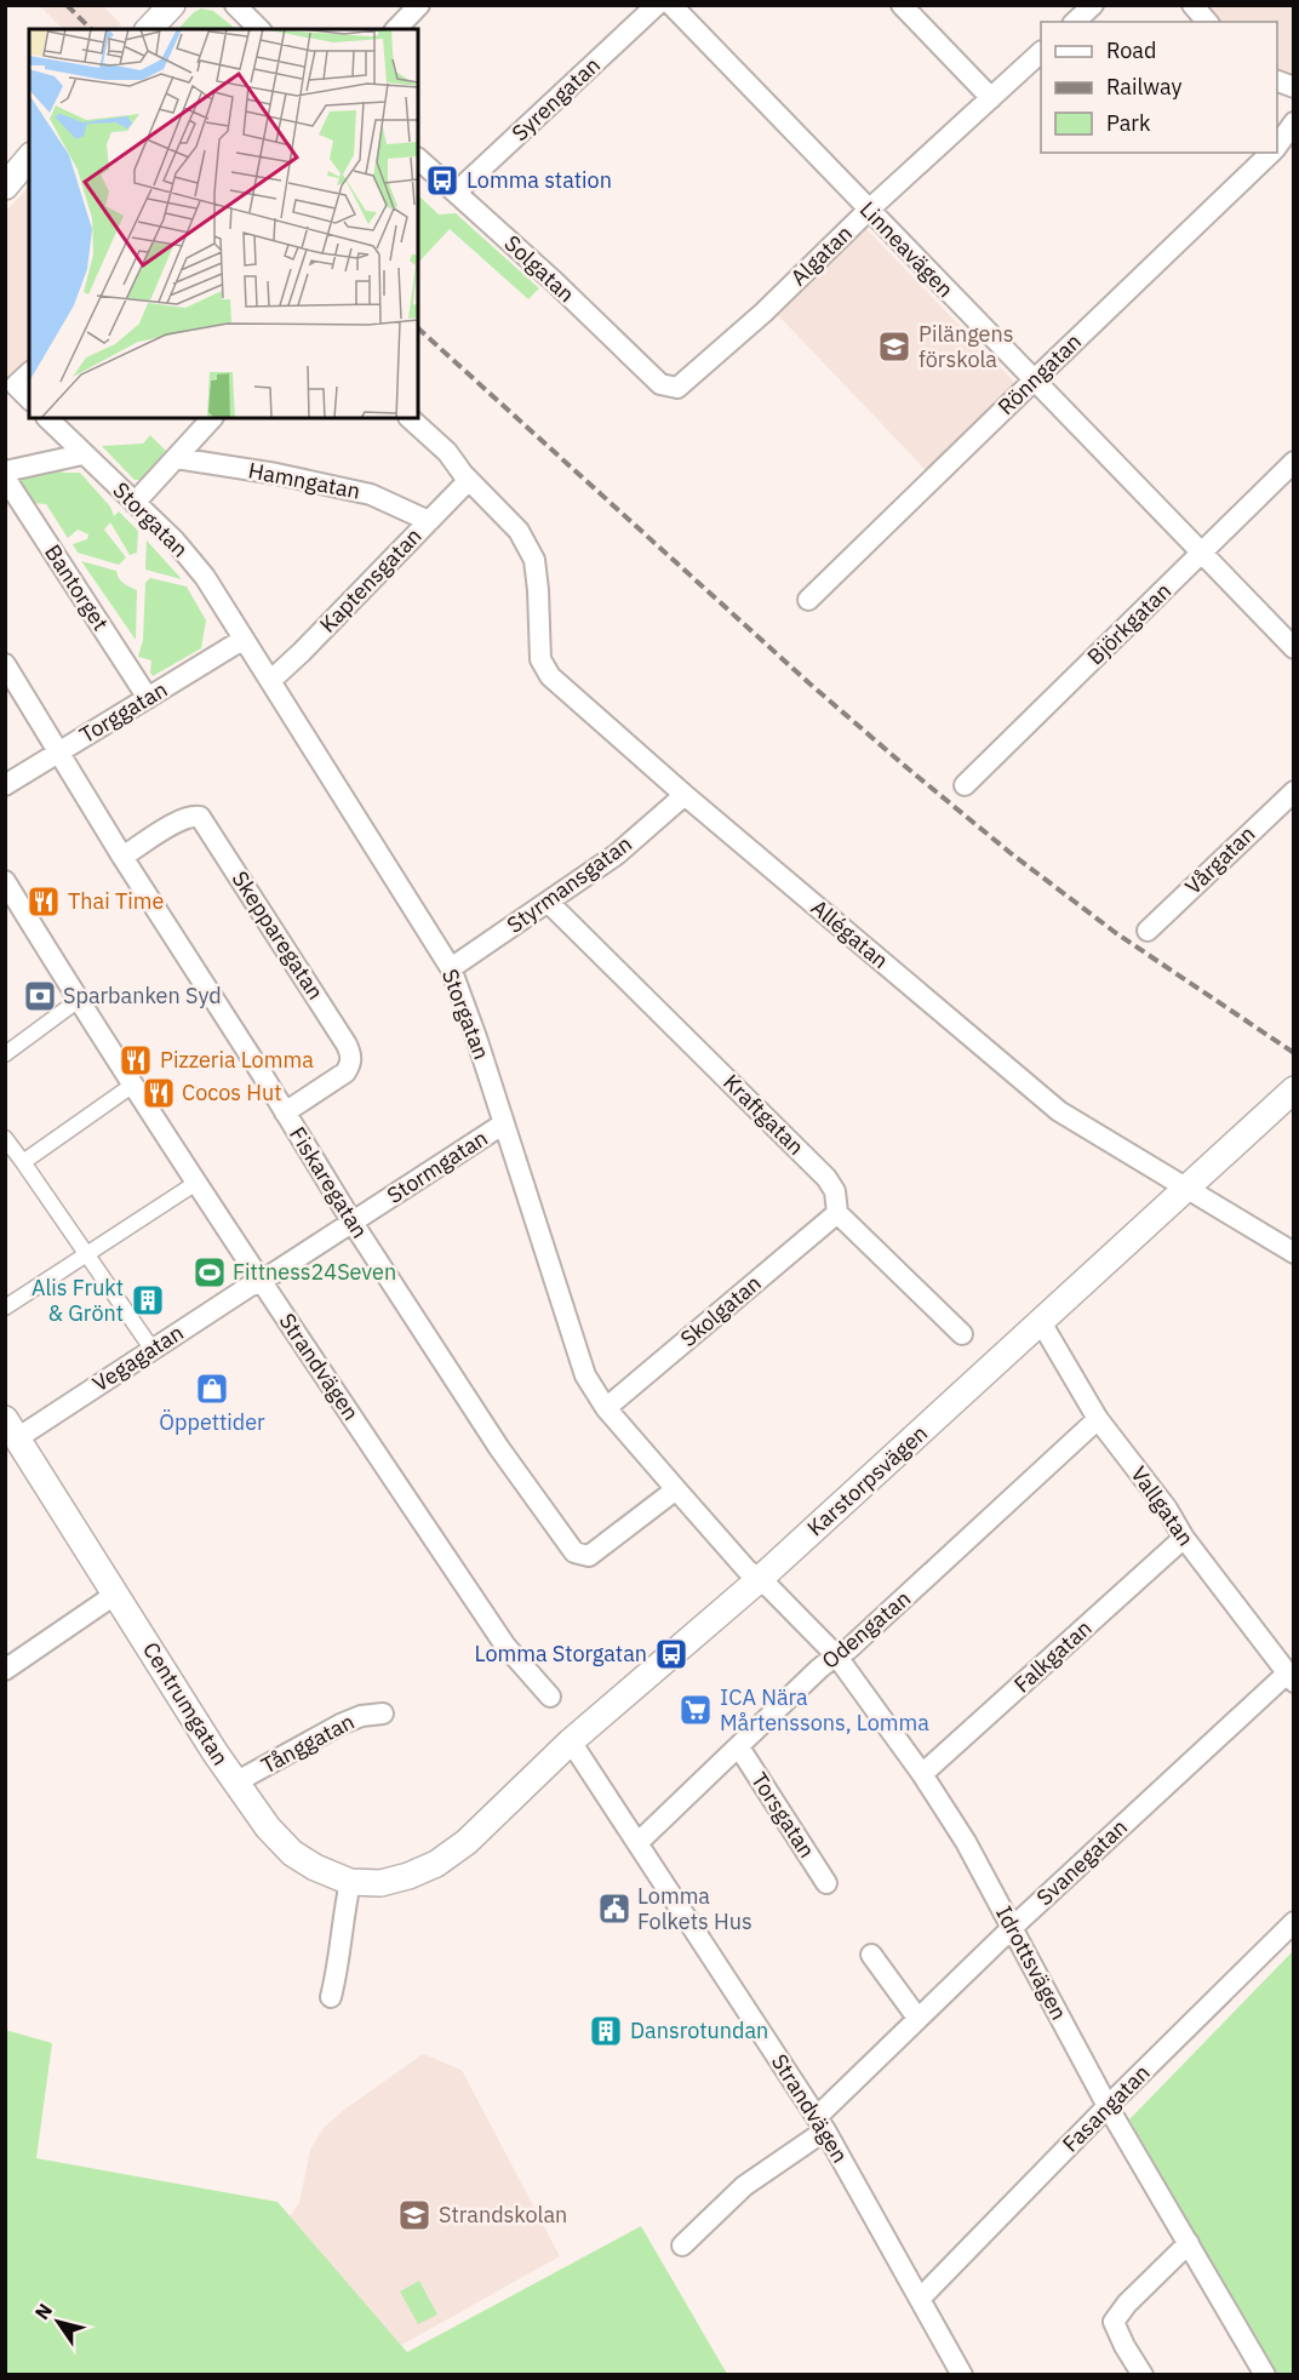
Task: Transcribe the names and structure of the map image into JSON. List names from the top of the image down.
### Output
{
  "streets": {
    "street": [
      "Syrengatan",
      "Linneavägen",
      "Algatan",
      "Solgatan",
      "Rönngatan",
      "Hamngatan",
      "Storgatan",
      "Kaptensgatan",
      "Bantorget",
      "Björkgatan",
      "Torggatan",
      "Vårgatan",
      "Styrmansgatan",
      "Allégatan",
      "Skepparegatan",
      "Kraftgatan",
      "Stormgatan",
      "Fiskaregatan",
      "Skolgatan",
      "Vegagatan",
      "Strandvägen",
      "Karstorpsvägen",
      "Vallgatan",
      "Odengatan",
      "Falkgatan",
      "Centrumgatan",
      "Tånggatan",
      "Torsgatan",
      "Svanegatan",
      "Idrottsvägen",
      "Fasangatan"
    ]
  },
  "crossings": [
    ["Syrengatan", "Solgatan"],
    ["Linneavägen", "Algatan"],
    ["Linneavägen", "Rönngatan"],
    ["Linneavägen", "Björkgatan"],
    ["Algatan", "Solgatan"],
    ["Hamngatan", "Kaptensgatan"],
    ["Storgatan", "Kaptensgatan"],
    ["Storgatan", "Torggatan"],
    ["Storgatan", "Styrmansgatan"],
    ["Storgatan", "Stormgatan"],
    ["Storgatan", "Fiskaregatan"],
    ["Storgatan", "Skolgatan"],
    ["Storgatan", "Karstorpsvägen"],
    ["Storgatan", "Idrottsvägen"],
    ["Kaptensgatan", "Allégatan"],
    ["Bantorget", "Torggatan"],
    ["Torggatan", "Fiskaregatan"],
    ["Styrmansgatan", "Allégatan"],
    ["Styrmansgatan", "Kraftgatan"],
    ["Allégatan", "Karstorpsvägen"],
    ["Skepparegatan", "Fiskaregatan"],
    ["Kraftgatan", "Skolgatan"],
    ["Stormgatan", "Fiskaregatan"],
    ["Stormgatan", "Vegagatan"],
    ["Stormgatan", "Strandvägen"],
    ["Vegagatan", "Strandvägen"],
    ["Vegagatan", "Centrumgatan"],
    ["Strandvägen", "Karstorpsvägen"],
    ["Strandvägen", "Odengatan"],
    ["Strandvägen", "Svanegatan"],
    ["Strandvägen", "Fasangatan"],
    ["Karstorpsvägen", "Vallgatan"],
    ["Karstorpsvägen", "Centrumgatan"],
    ["Karstorpsvägen", "Idrottsvägen"],
    ["Vallgatan", "Odengatan"],
    ["Vallgatan", "Falkgatan"],
    ["Vallgatan", "Svanegatan"],
    ["Odengatan", "Torsgatan"],
    ["Odengatan", "Idrottsvägen"],
    ["Falkgatan", "Idrottsvägen"],
    ["Centrumgatan", "Tånggatan"],
    ["Svanegatan", "Idrottsvägen"],
    ["Idrottsvägen", "Fasangatan"]
  ],
  "places": {
    "bus stop": ["Lomma station", "Lomma Storgatan"],
    "school or university": ["Pilängens förskola", "Strandskolan"],
    "restaurant": ["Thai Time", "Pizzeria Lomma", "Cocos Hut"],
    "bank": ["Sparbanken Syd"],
    "sports": ["Fittness24Seven"],
    "building": ["Alis Frukt & Grönt", "Dansrotundan"],
    "shop": ["Öppettider"],
    "supermarket": ["ICA Nära Mårtenssons, Lomma"],
    "public building": ["Lomma Folkets Hus"]
  },
  "legend": ["Road", "Railway", "Park"],
  "north": "top left"
}
